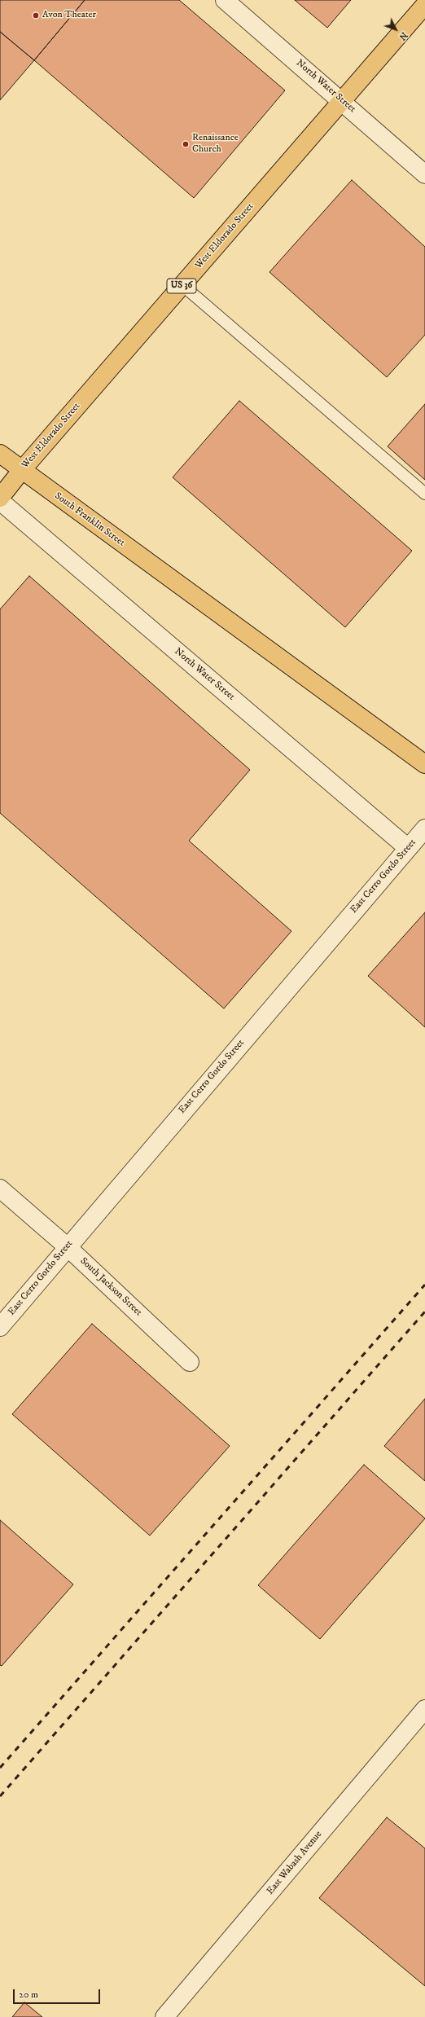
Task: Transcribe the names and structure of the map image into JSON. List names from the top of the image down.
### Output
{
  "streets": {
    "main road": ["West Eldorado Street", "US 36", "South Franklin Street"],
    "street": [
      "North Water Street",
      "East Cerro Gordo Street",
      "South Jackson Street",
      "East Wabash Avenue"
    ]
  },
  "crossings": [
    ["North Water Street", "West Eldorado Street"],
    ["North Water Street", "East Cerro Gordo Street"],
    ["West Eldorado Street", "South Franklin Street"],
    ["East Cerro Gordo Street", "South Jackson Street"]
  ],
  "places": ["Avon Theater", "Renaissance Church"],
  "scale_bar": "20 m",
  "north": "bottom right"
}
